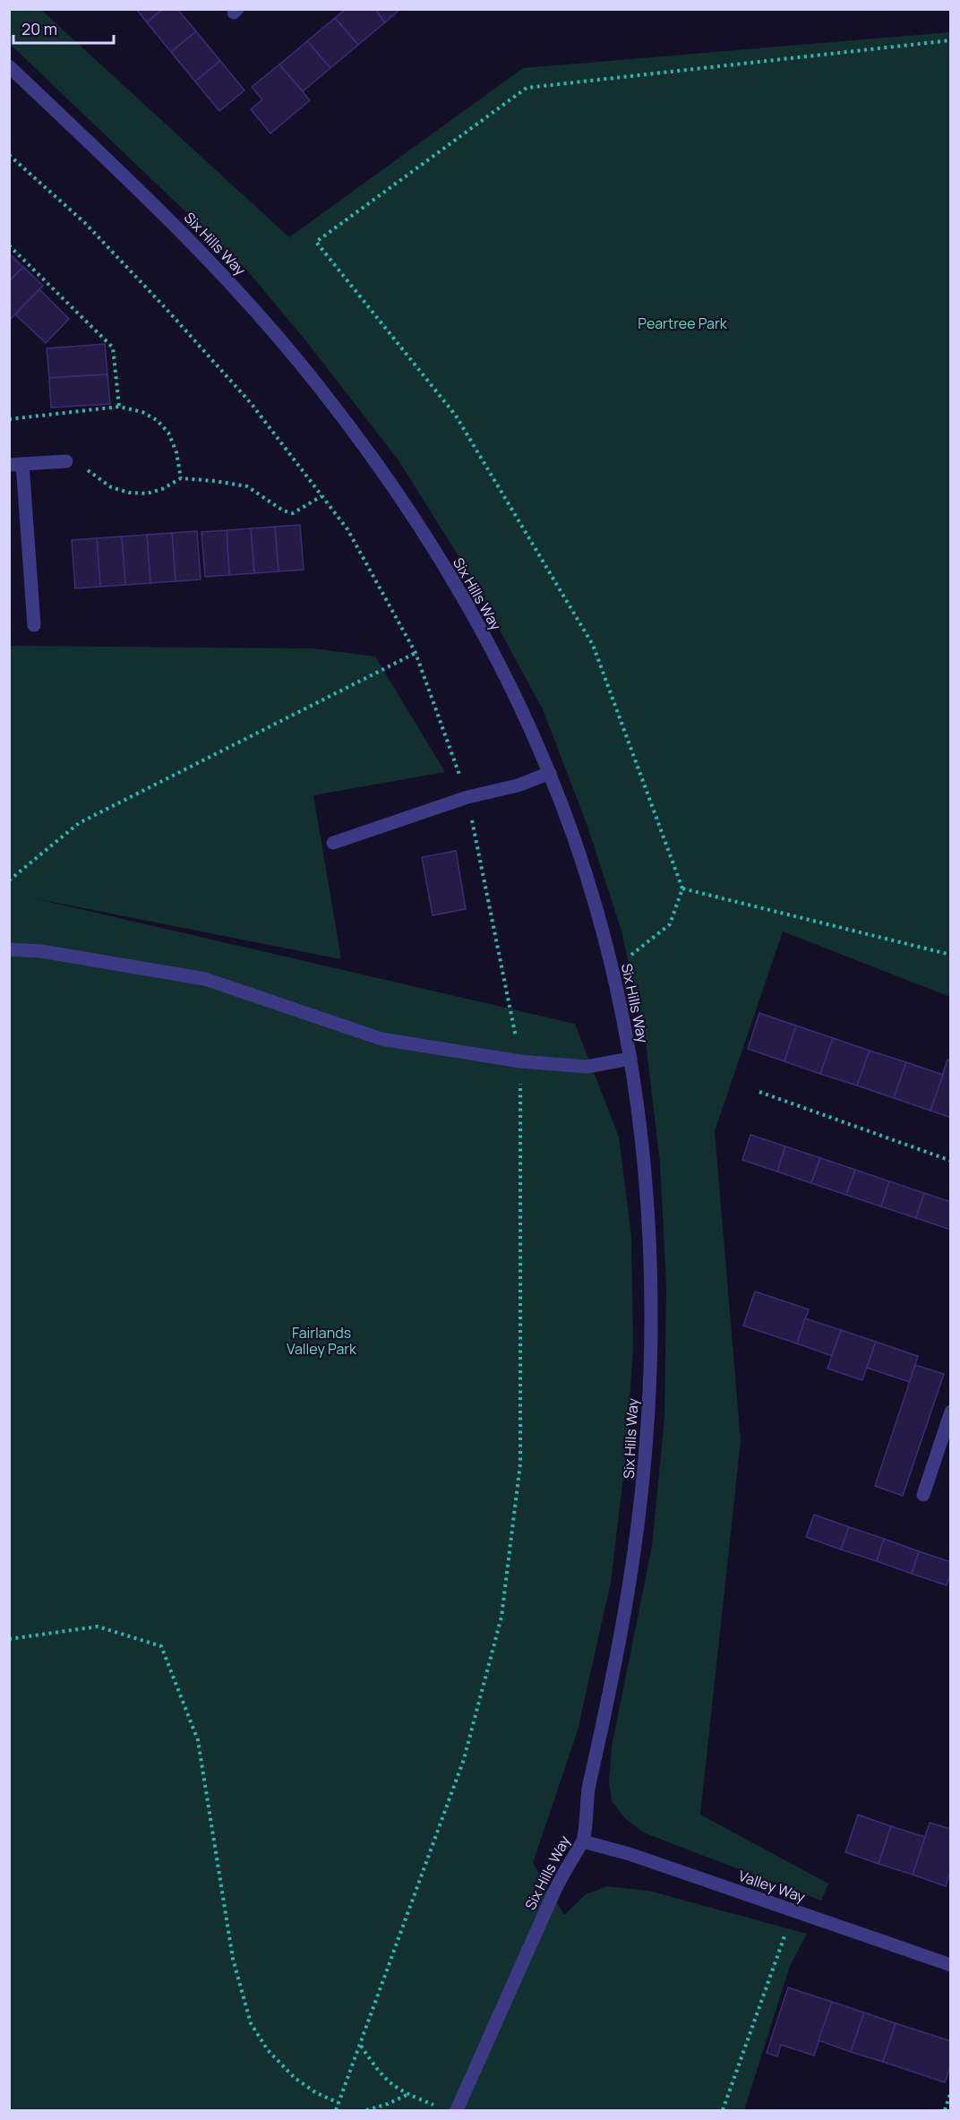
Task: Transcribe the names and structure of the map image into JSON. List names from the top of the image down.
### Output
{
  "streets": {
    "street": ["Six Hills Way", "Valley Way"]
  },
  "crossings": [
    ["Six Hills Way", "Valley Way"]
  ],
  "parks": ["Peartree Park", "Fairlands Valley Park"],
  "scale_bar": "20 m"
}
